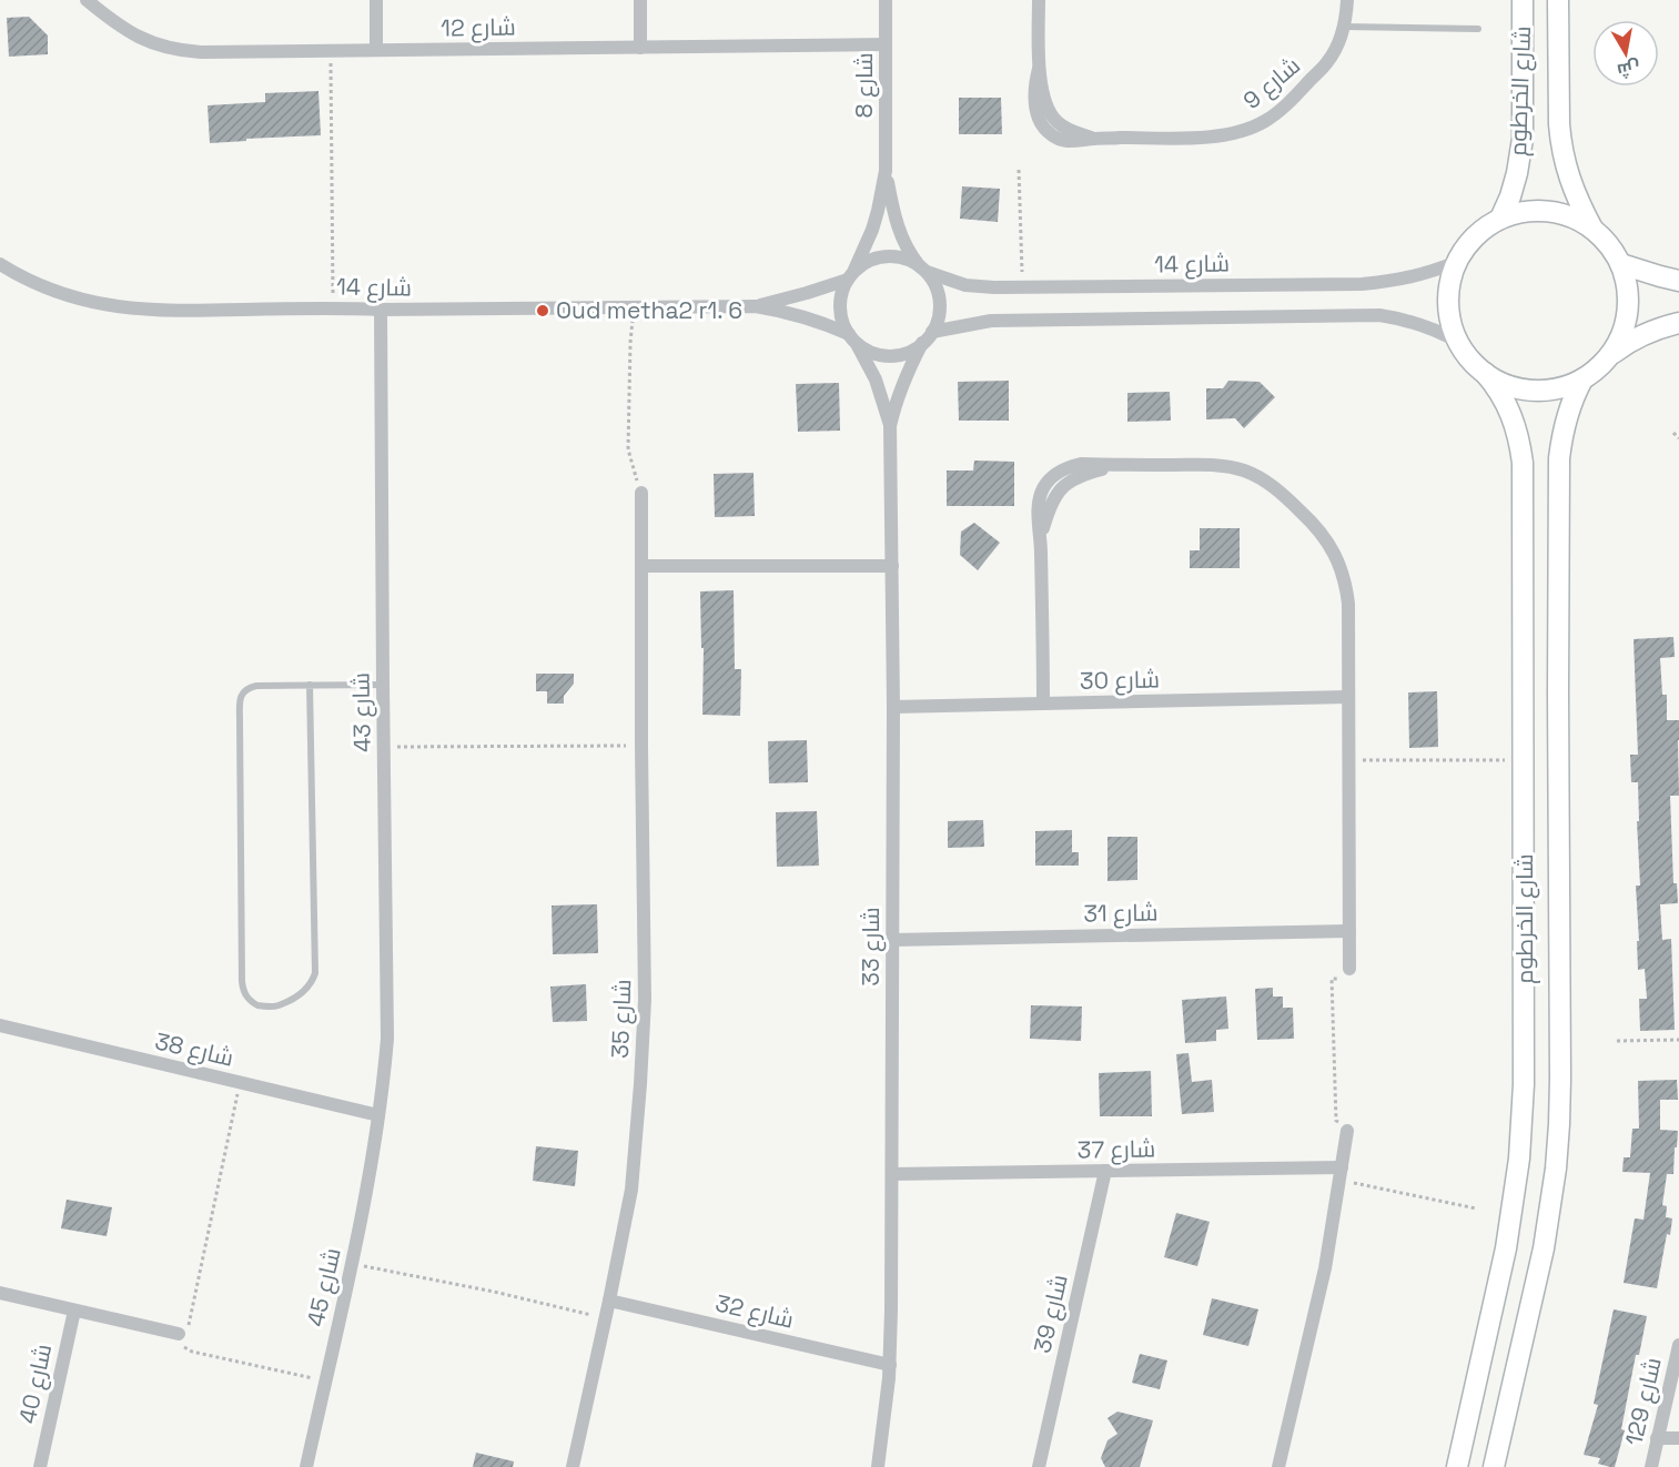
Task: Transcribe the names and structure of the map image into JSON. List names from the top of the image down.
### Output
{
  "streets": {
    "main road": ["شارع الخرطوم"],
    "street": [
      "شارع 12",
      "شارع 9",
      "شارع 8",
      "شارع 14",
      "شارع 30",
      "شارع 43",
      "شارع 31",
      "شارع 33",
      "شارع 35",
      "شارع 38",
      "شارع 37",
      "شارع 45",
      "شارع 32",
      "شارع 39",
      "شارع 40",
      "شارع 129"
    ]
  },
  "crossings": [
    ["شارع 12", "شارع 8"],
    ["شارع 8", "شارع 14"],
    ["شارع 8", "شارع 33"],
    ["شارع الخرطوم", "شارع 14"],
    ["شارع 14", "شارع 43"],
    ["شارع 14", "شارع 33"],
    ["شارع 30", "شارع 33"],
    ["شارع 43", "شارع 38"],
    ["شارع 43", "شارع 45"],
    ["شارع 31", "شارع 33"],
    ["شارع 33", "شارع 37"],
    ["شارع 33", "شارع 32"],
    ["شارع 35", "شارع 32"],
    ["شارع 38", "شارع 45"],
    ["شارع 37", "شارع 39"]
  ],
  "places": ["Oud metha2 r1. 6"],
  "north": "bottom"
}
